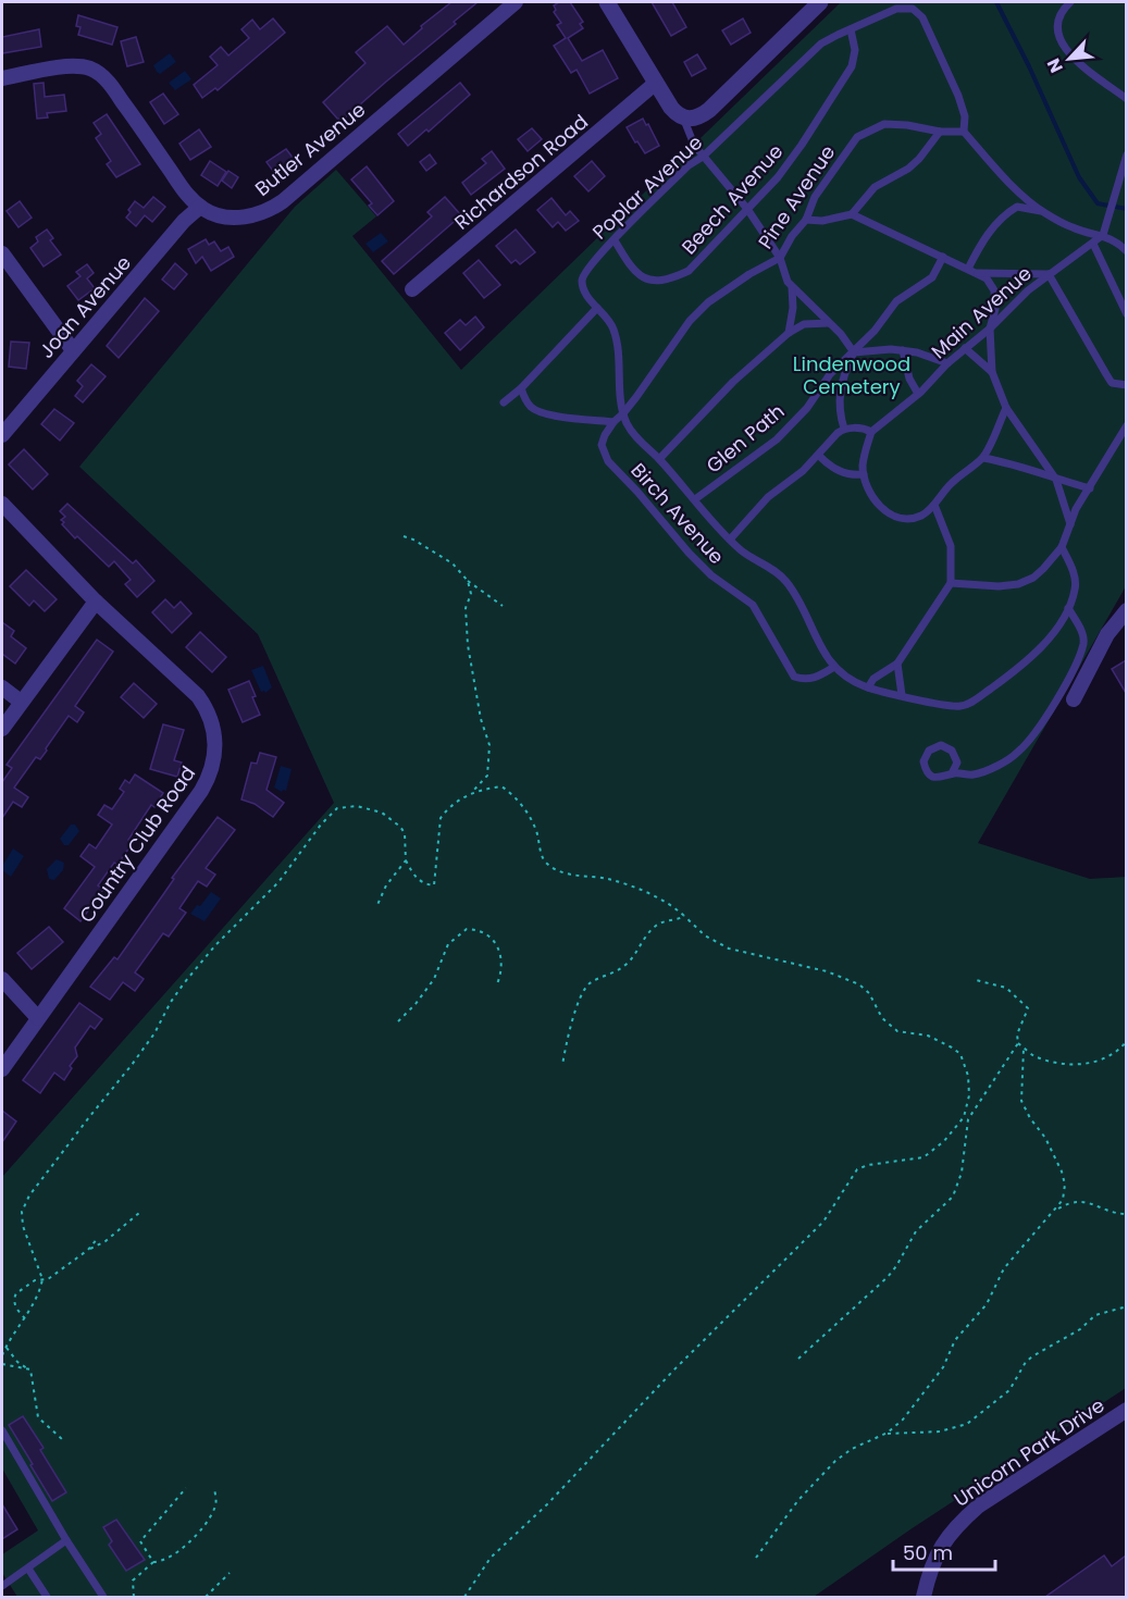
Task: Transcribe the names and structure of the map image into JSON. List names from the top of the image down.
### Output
{
  "streets": {
    "street": [
      "Butler Avenue",
      "Richardson Road",
      "Joan Avenue",
      "Country Club Road",
      "Unicorn Park Drive"
    ],
    "lane": [
      "Poplar Avenue",
      "Pine Avenue",
      "Beech Avenue",
      "Main Avenue",
      "Glen Path",
      "Birch Avenue"
    ]
  },
  "crossings": [
    ["Butler Avenue", "Joan Avenue"],
    ["Poplar Avenue", "Pine Avenue"],
    ["Poplar Avenue", "Beech Avenue"],
    ["Pine Avenue", "Birch Avenue"]
  ],
  "parks": ["Lindenwood Cemetery"],
  "scale_bar": "50 m",
  "north": "bottom left"
}
